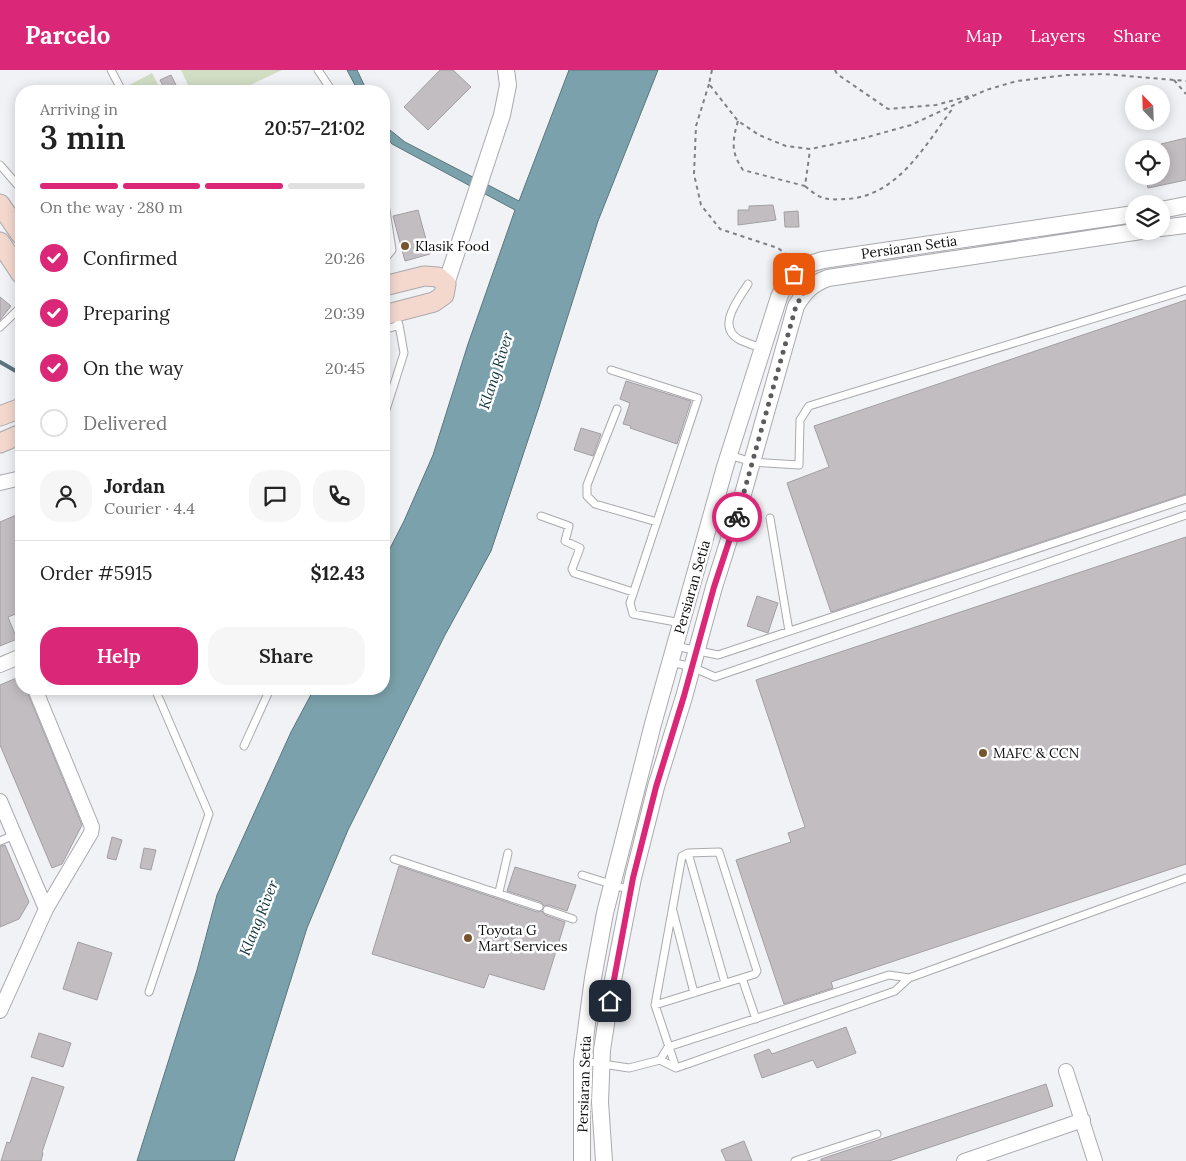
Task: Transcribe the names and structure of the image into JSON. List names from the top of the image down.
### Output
{
  "streets": {
    "street": ["Persiaran Setia"]
  },
  "water": ["Klang River"],
  "places": ["Klasik Food", "MAFC & CCN", "Toyota G Mart Services"],
  "north": "top left",
  "page": {
    "header": "Parcelo",
    "nav": ["Map", "Layers", "Share"],
    "heading": ["3 min", "Arriving in", "20:57–21:02"],
    "panel": [
      "Jordan",
      "Courier · 4.4",
      "Order #5915",
      "$12.43"
    ],
    "bar": "On the way · 280 m",
    "list": [
      ["Confirmed", "20:26"],
      ["Preparing", "20:39"],
      ["On the way", "20:45"],
      "Delivered"
    ],
    "buttons": ["Help", "Share"]
  }
}
